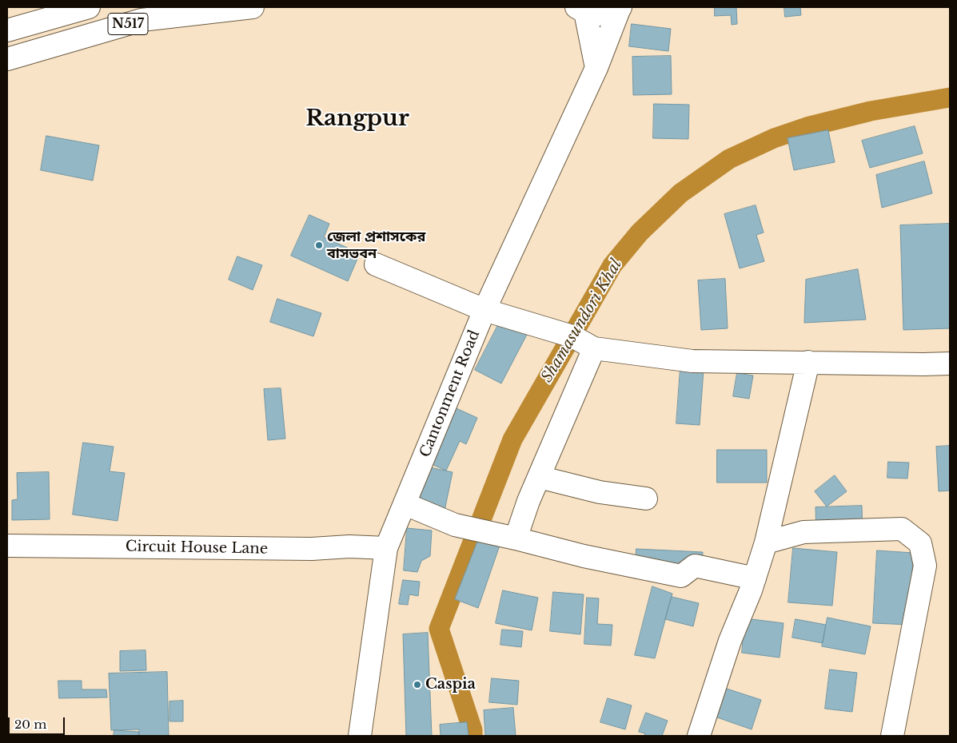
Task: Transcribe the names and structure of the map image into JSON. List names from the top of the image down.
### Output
{
  "streets": {
    "main road": ["N517", "Cantonment Road", "Circuit House Lane"]
  },
  "crossings": [
    ["Cantonment Road", "Circuit House Lane"]
  ],
  "districts": ["Rangpur"],
  "water": ["Shamasundori Khal"],
  "places": ["জেলা প্রশাসকের বাসভবন", "Caspia"],
  "scale_bar": "20 m"
}
